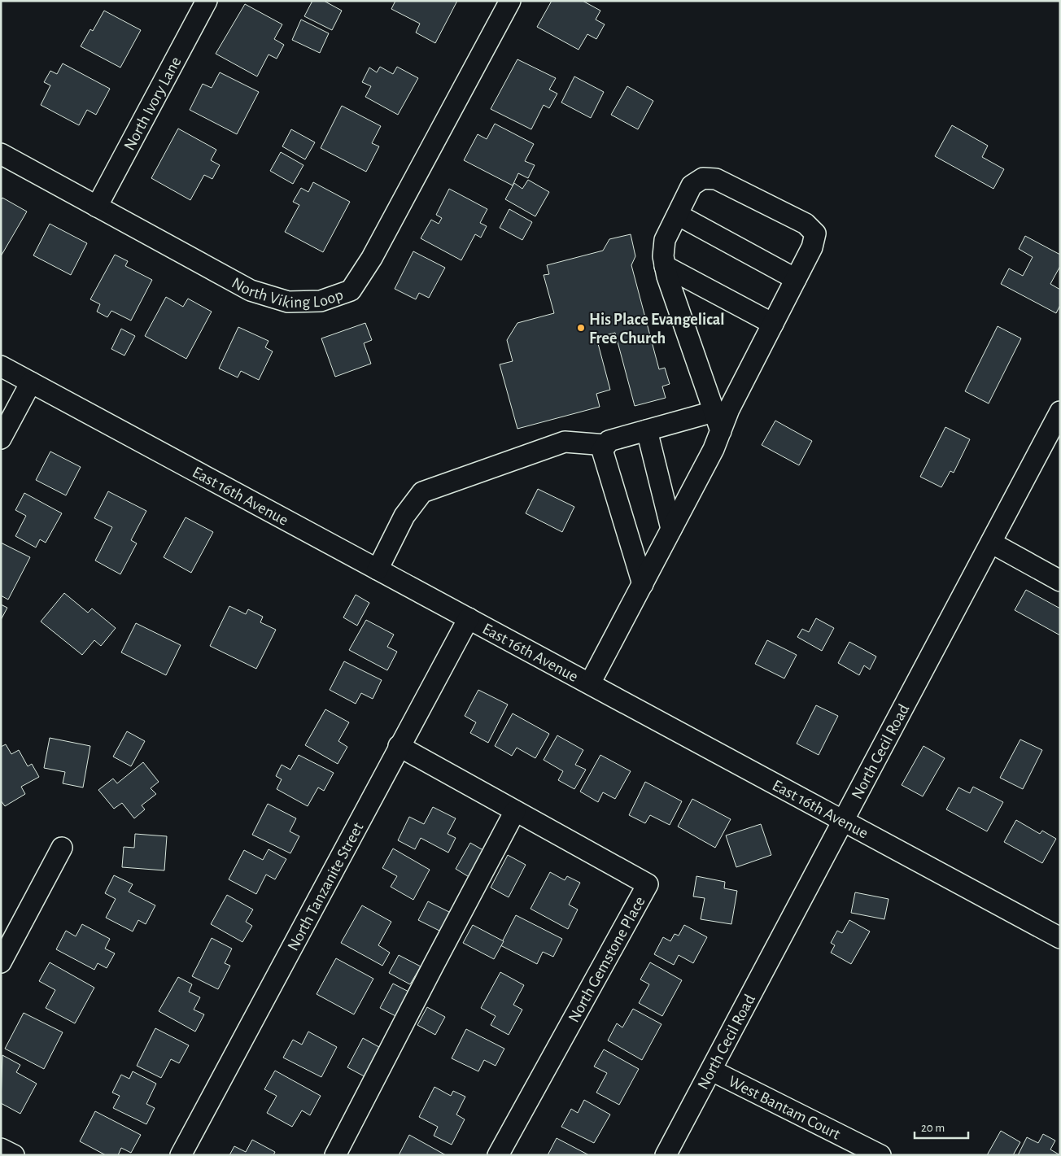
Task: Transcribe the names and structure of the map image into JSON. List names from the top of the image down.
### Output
{
  "streets": {
    "street": [
      "North Ivory Lane",
      "North Viking Loop",
      "East 16th Avenue",
      "North Cecil Road",
      "North Tanzanite Street",
      "North Gemstone Place",
      "West Bantam Court"
    ]
  },
  "crossings": [
    ["North Ivory Lane", "North Viking Loop"],
    ["East 16th Avenue", "North Cecil Road"],
    ["East 16th Avenue", "North Tanzanite Street"],
    ["North Cecil Road", "West Bantam Court"],
    ["North Tanzanite Street", "North Gemstone Place"]
  ],
  "places": ["His Place Evangelical Free Church"],
  "scale_bar": "20 m"
}
